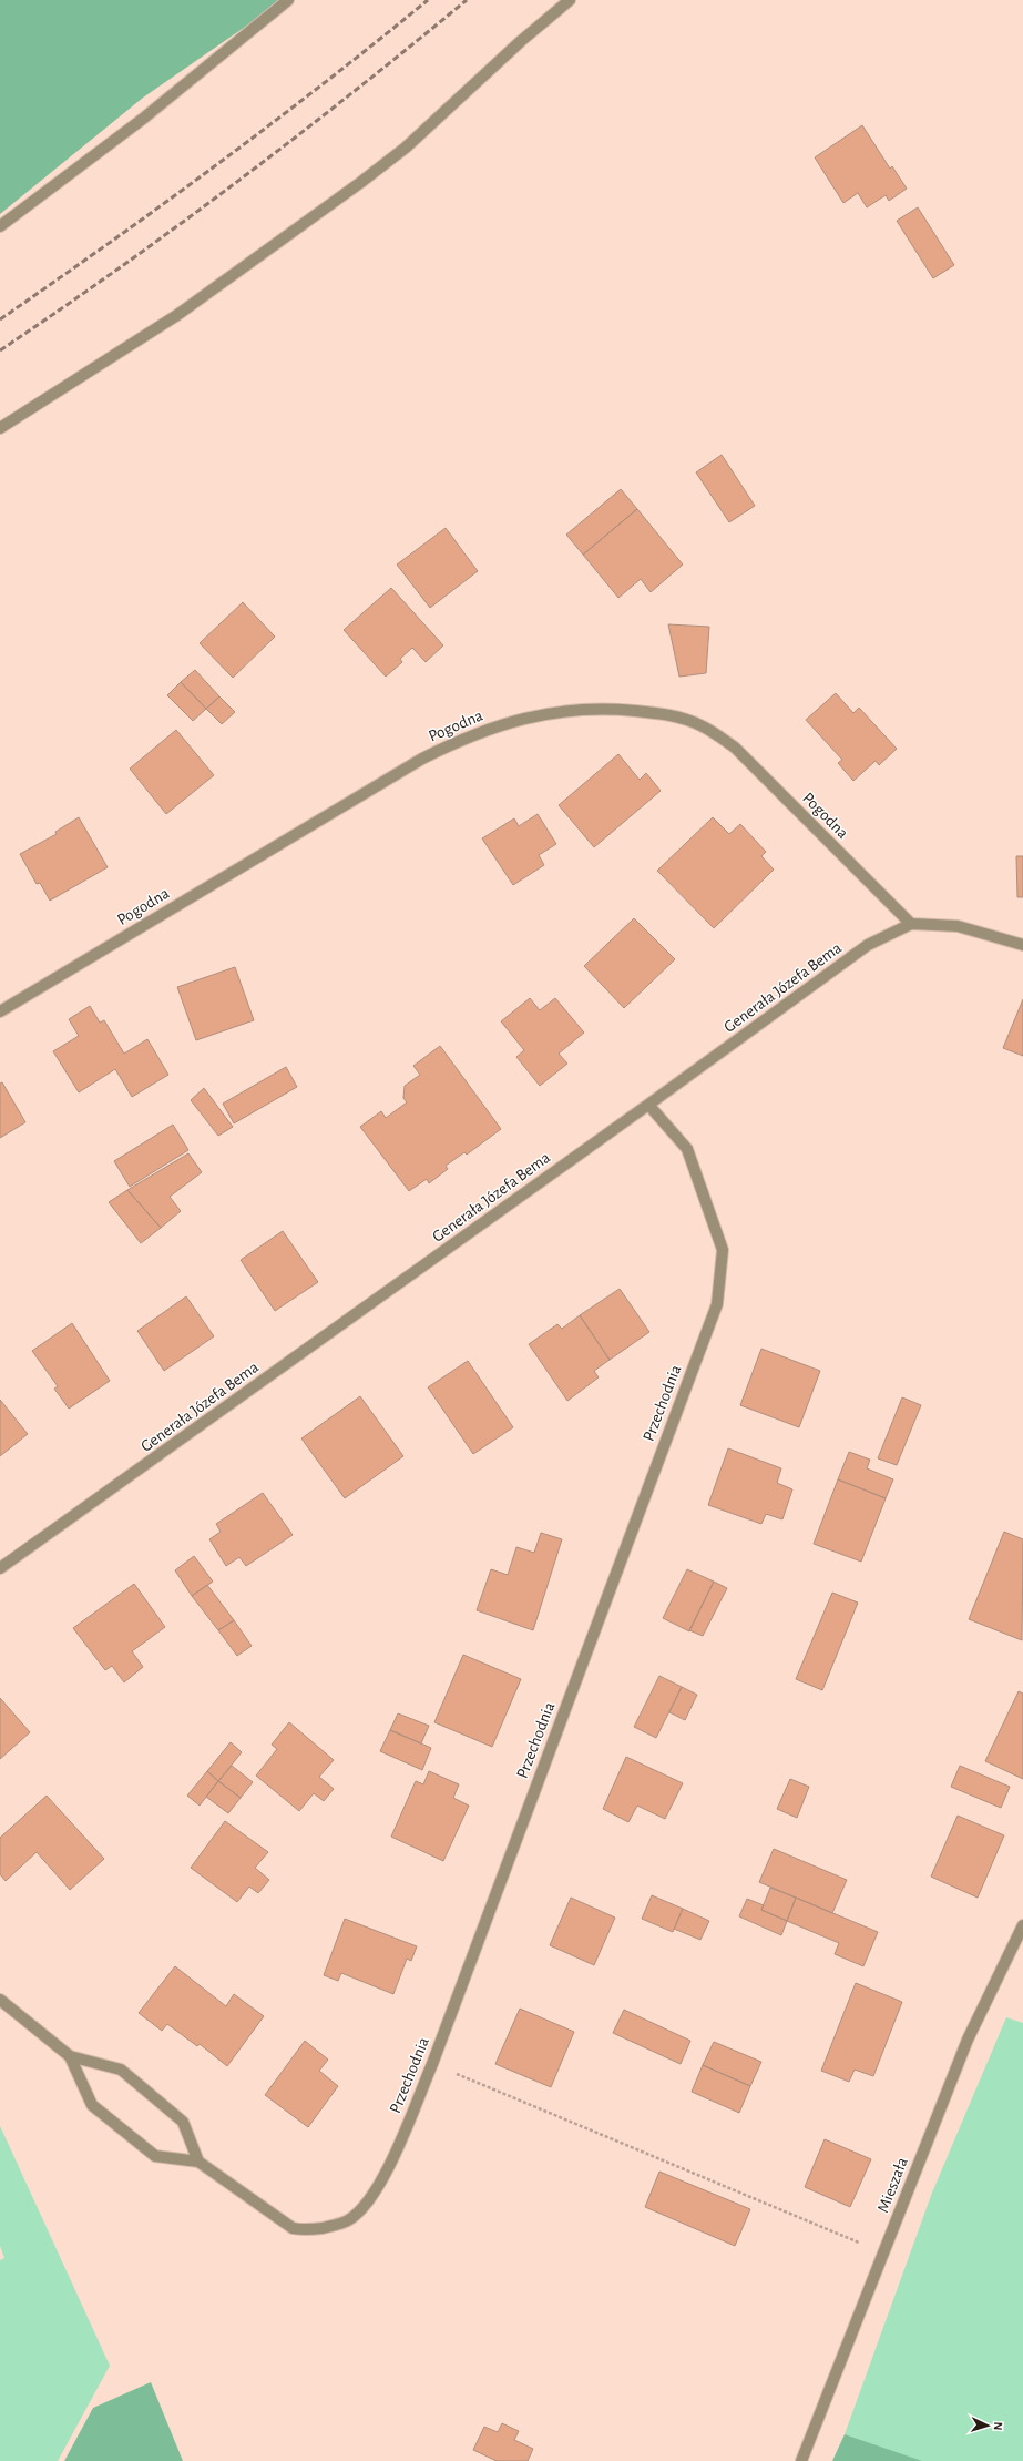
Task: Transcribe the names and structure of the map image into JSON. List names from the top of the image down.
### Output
{
  "streets": {
    "street": [
      "Pogodna",
      "Generała Józefa Bema",
      "Przechodnia",
      "Mieszała"
    ]
  },
  "crossings": [
    ["Pogodna", "Generała Józefa Bema"],
    ["Generała Józefa Bema", "Przechodnia"]
  ],
  "north": "right"
}
